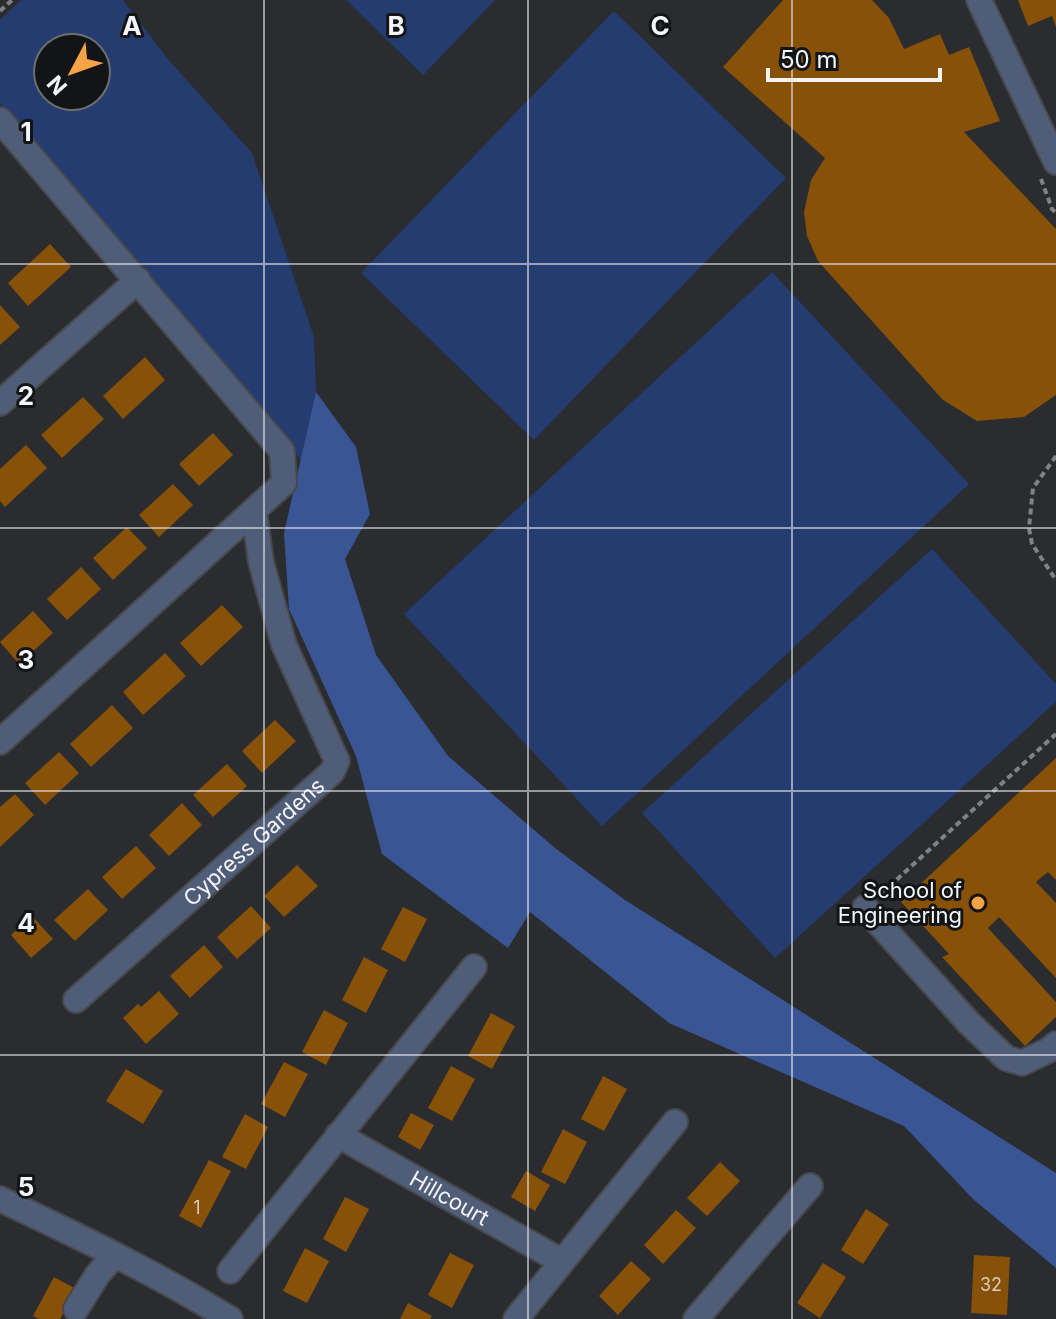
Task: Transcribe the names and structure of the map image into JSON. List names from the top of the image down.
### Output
{
  "streets": {
    "street": ["Cypress Gardens", "Hillcourt"]
  },
  "places": ["School of Engineering"],
  "house_numbers": ["1", "32"],
  "scale_bar": "50 m",
  "north": "bottom left",
  "grid": {
    "columns": ["A", "B", "C"],
    "rows": [
      "1",
      "2",
      "3",
      "4",
      "5"
    ]
  }
}
